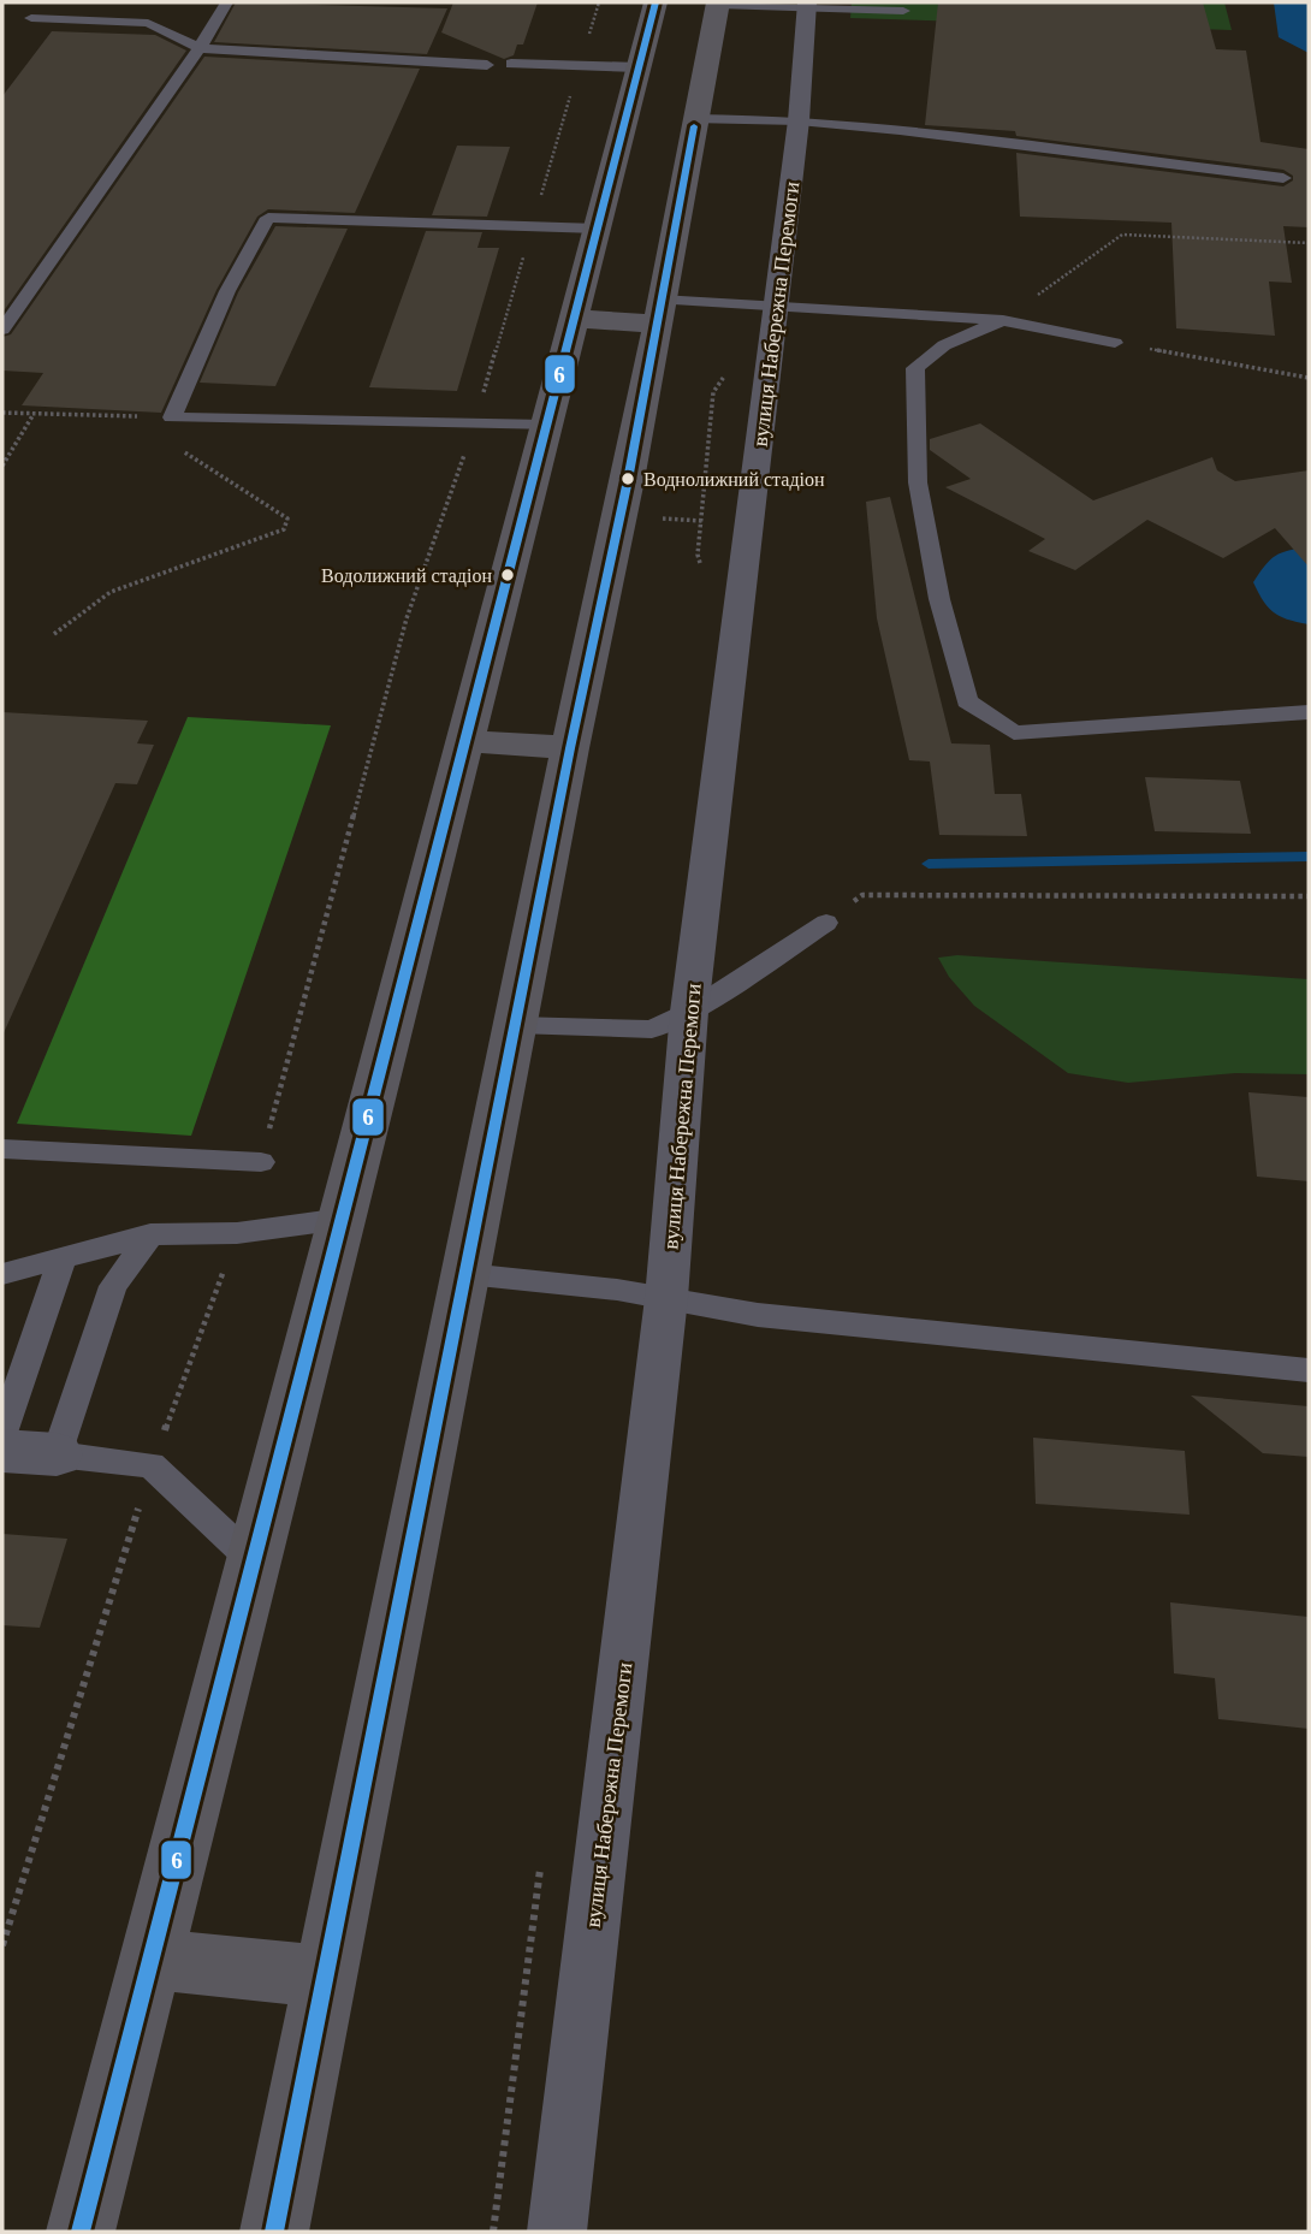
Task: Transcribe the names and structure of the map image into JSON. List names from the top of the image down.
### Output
{
  "streets": {
    "street": ["вулиця Набережна Перемоги"]
  },
  "places": ["Воднолижний стадіон", "Водолижний стадіон"],
  "lines": ["transit line 6"]
}
